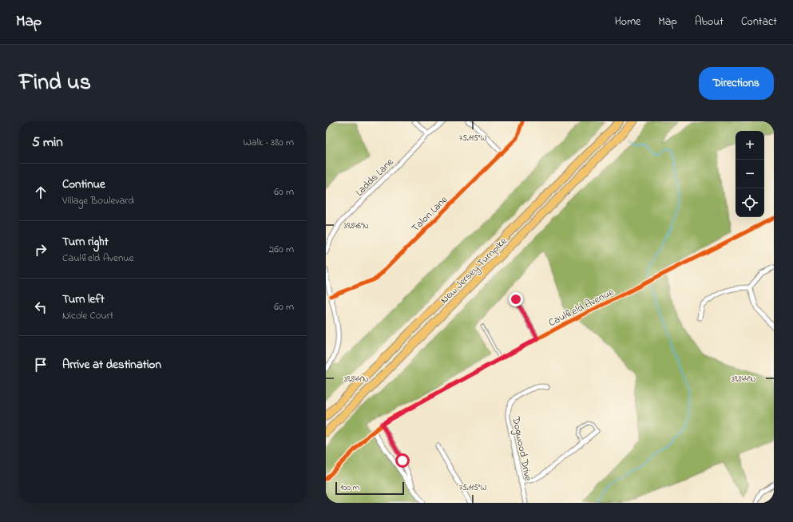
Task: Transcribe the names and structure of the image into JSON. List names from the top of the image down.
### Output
{
  "streets": {
    "highway": ["New Jersey Turnpike"],
    "street": [
      "Ladds Lane",
      "Talon Lane",
      "Caulfield Avenue",
      "Dogwood Drive"
    ]
  },
  "scale_bar": "100 m",
  "page": {
    "header": "Map",
    "nav": [
      "Home",
      "Map",
      "About",
      "Contact"
    ],
    "title": "Find us",
    "buttons": "Directions",
    "heading": ["5 min", "Walk · 380 m"],
    "map_buttons": ["+", "−"],
    "list": [
      ["Continue", "Village Boulevard", "60 m"],
      ["Turn right", "Caulfield Avenue", "260 m"],
      ["Turn left", "Nicole Court", "60 m"],
      "Arrive at destination"
    ],
    "scale": "100 m"
  },
  "coordinates": ["75.115°W", "39.846°N", "39.844°N"]
}
